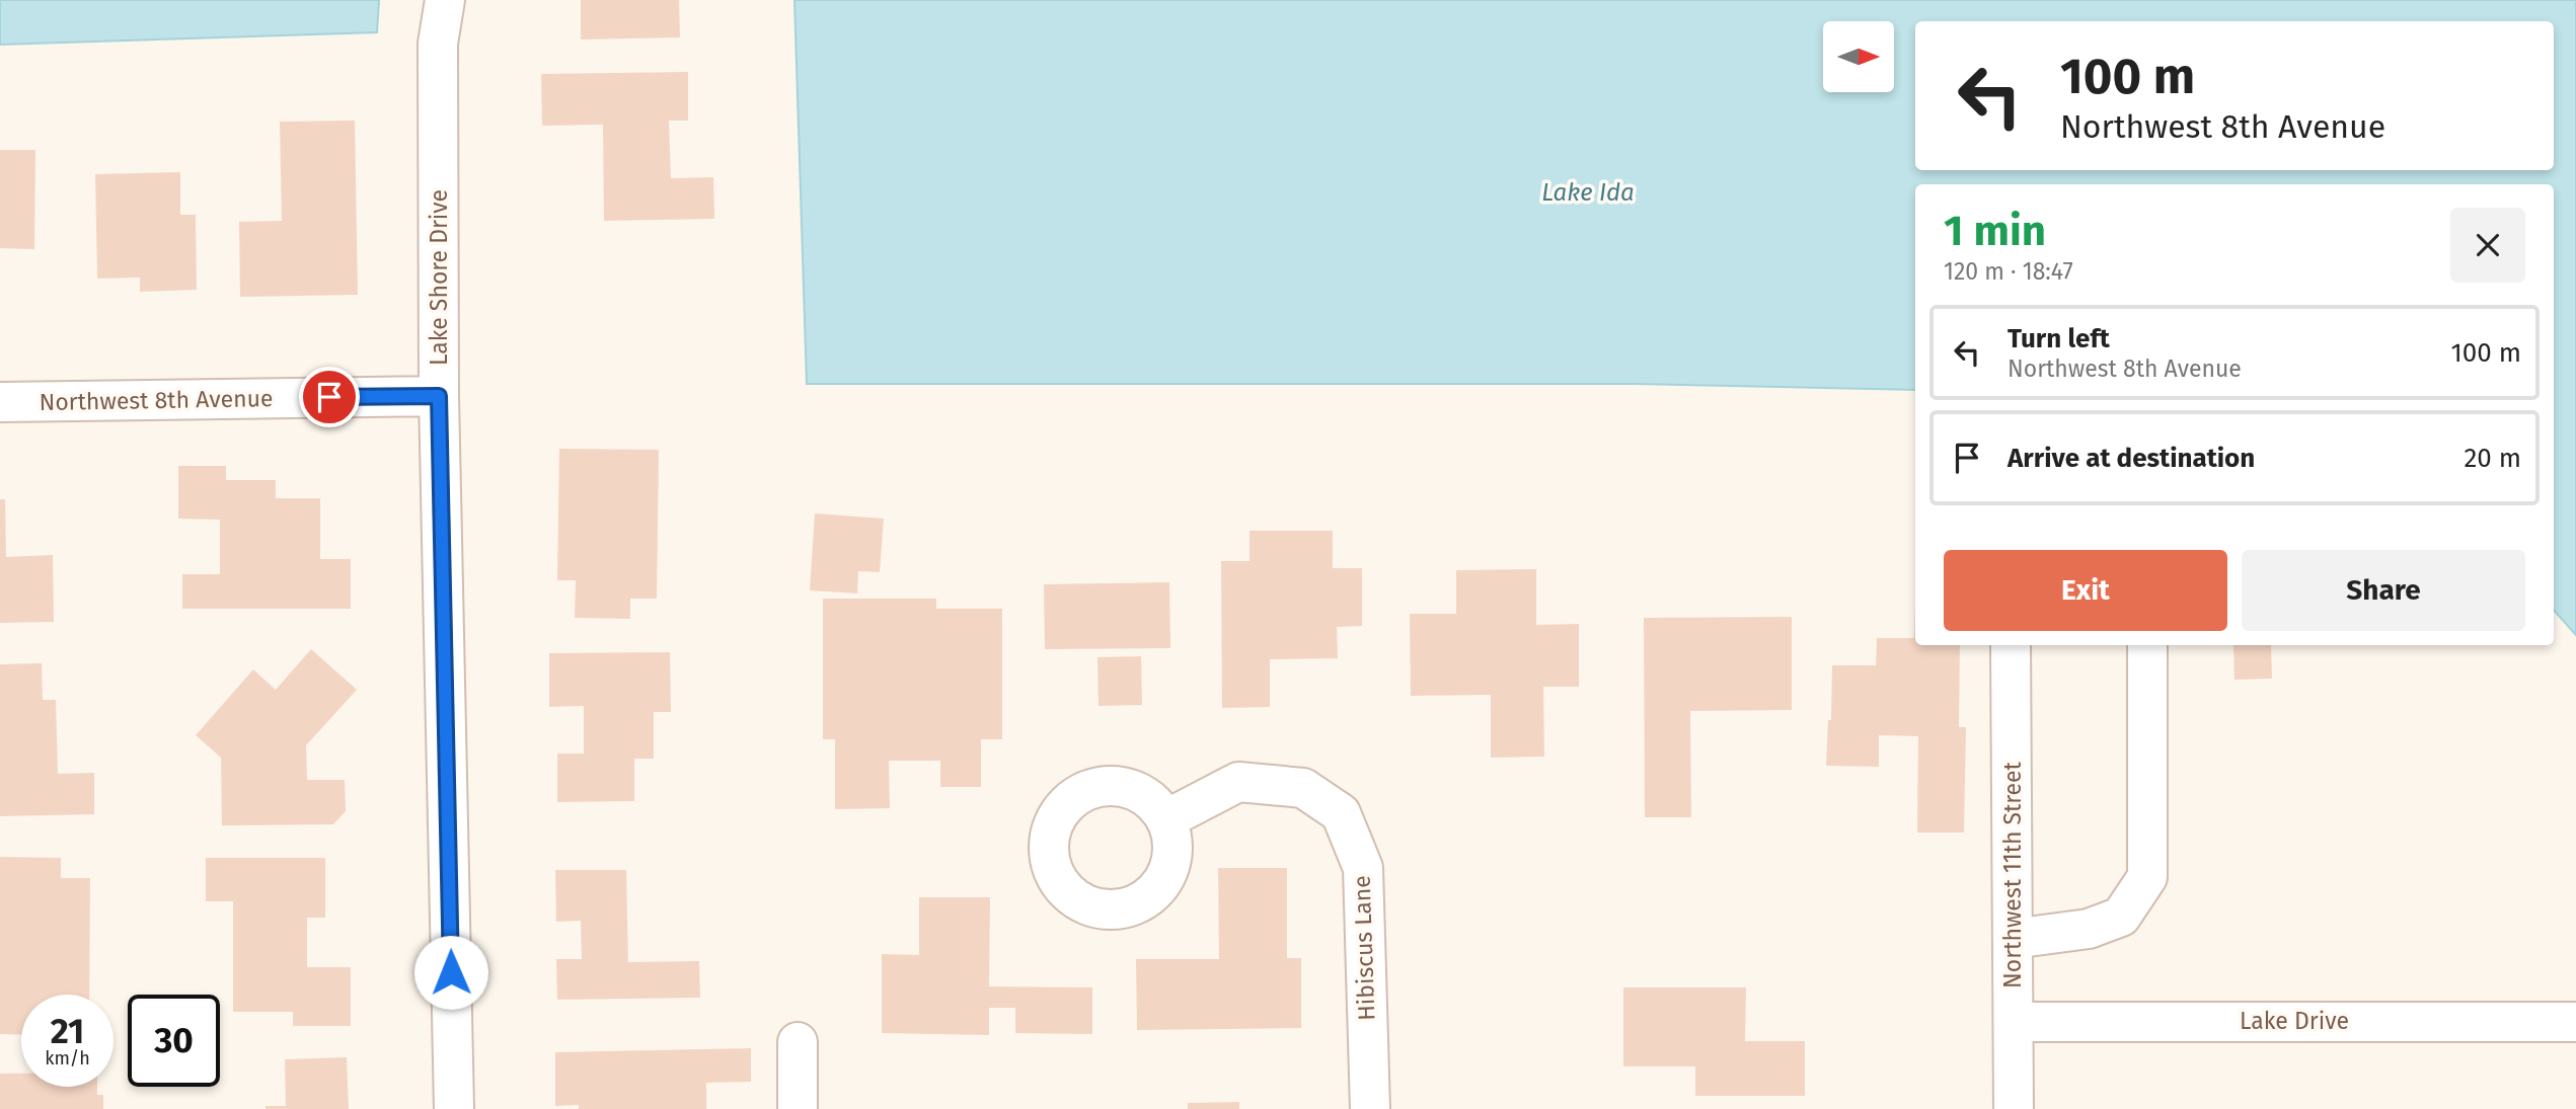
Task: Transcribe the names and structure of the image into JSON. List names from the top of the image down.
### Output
{
  "streets": {
    "street": [
      "Lake Shore Drive",
      "Northwest 8th Avenue",
      "Northwest 11th Street",
      "Hibiscus Lane",
      "Lake Drive"
    ]
  },
  "crossings": [
    ["Lake Shore Drive", "Northwest 8th Avenue"],
    ["Northwest 11th Street", "Lake Drive"]
  ],
  "water": ["Lake Ida"],
  "north": "right",
  "page": {
    "turn": ["100 m", "Northwest 8th Avenue"],
    "heading": ["1 min", "120 m · 18:47"],
    "list": [
      {
        "name": "Turn left",
        "note": "Northwest 8th Avenue",
        "value": "100 m"
      },
      {
        "name": "Arrive at destination",
        "value": "20 m"
      }
    ],
    "buttons": ["Exit", "Share"],
    "speed": "21 km/h",
    "limit": "30"
  }
}
